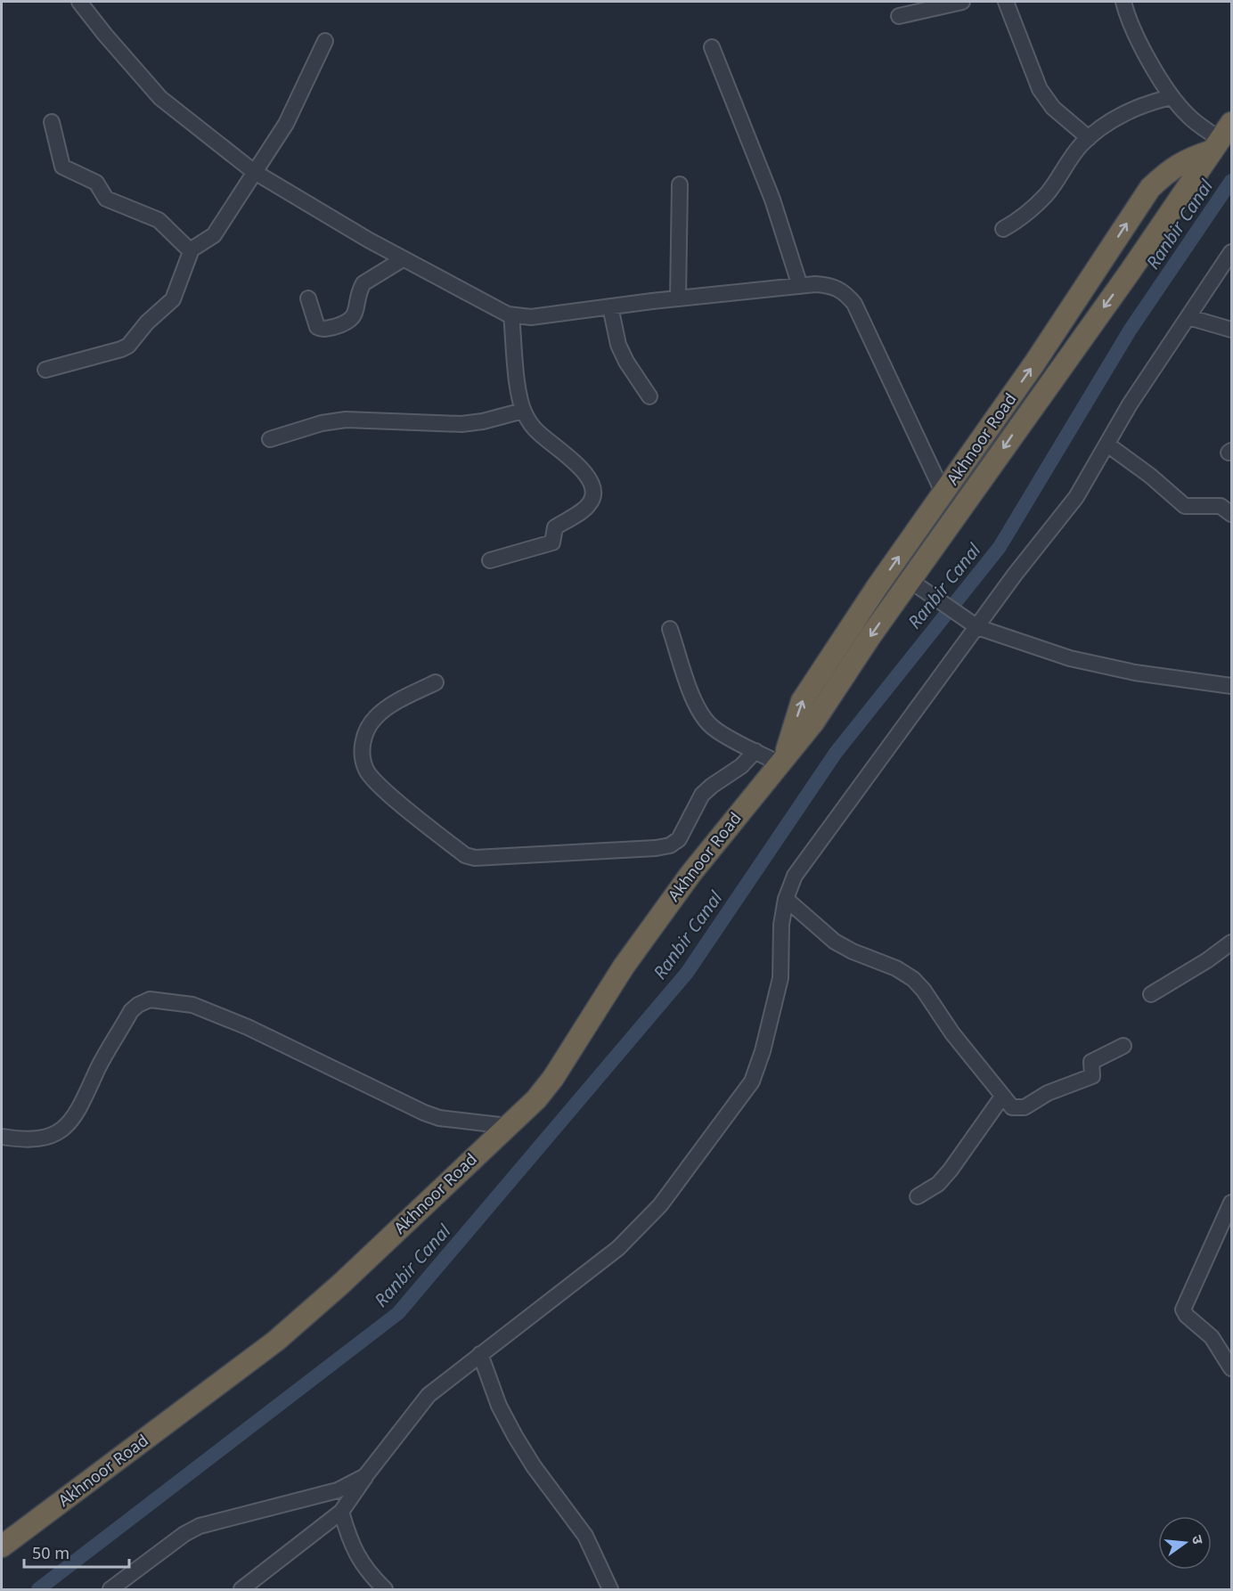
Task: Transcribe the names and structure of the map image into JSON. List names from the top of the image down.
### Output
{
  "streets": {
    "highway": ["Akhnoor Road"]
  },
  "water": ["Ranbir Canal"],
  "scale_bar": "50 m",
  "north": "right"
}
